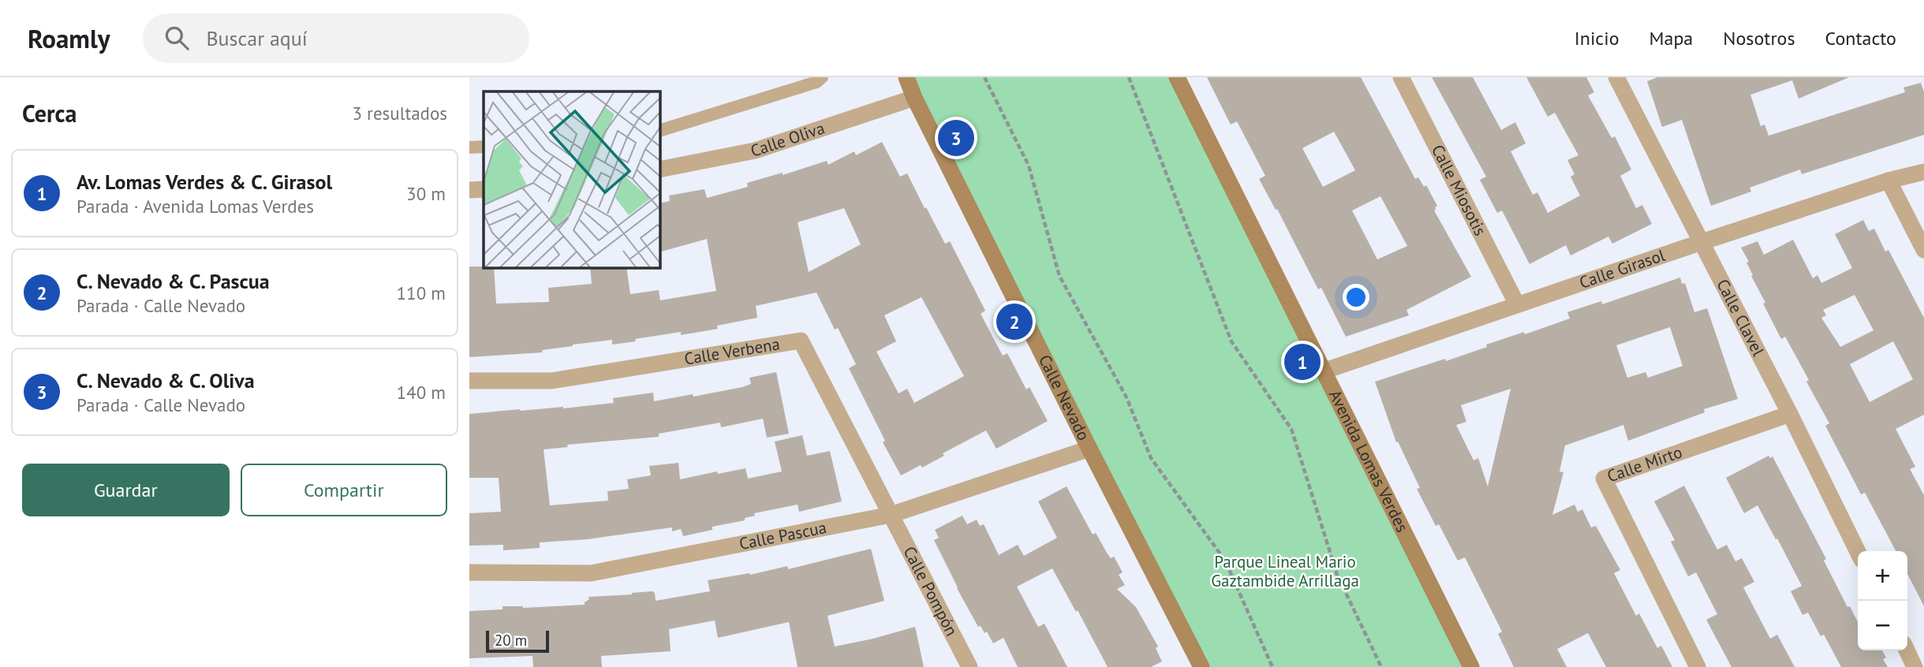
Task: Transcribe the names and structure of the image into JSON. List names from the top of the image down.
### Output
{
  "streets": {
    "street": [
      "Calle Oliva",
      "Calle Miosotis",
      "Calle Girasol",
      "Calle Clavel",
      "Calle Verbena",
      "Calle Nevado",
      "Avenida Lomas Verdes",
      "Calle Mirto",
      "Calle Pascua",
      "Calle Pompón"
    ]
  },
  "crossings": [
    ["Calle Oliva", "Calle Nevado"],
    ["Calle Miosotis", "Calle Girasol"],
    ["Calle Girasol", "Calle Clavel"],
    ["Calle Girasol", "Avenida Lomas Verdes"],
    ["Calle Clavel", "Calle Mirto"],
    ["Calle Verbena", "Calle Pascua"],
    ["Calle Verbena", "Calle Pompón"],
    ["Calle Nevado", "Calle Pascua"],
    ["Calle Pascua", "Calle Pompón"]
  ],
  "parks": ["Parque Lineal Mario Gaztambide Arrillaga"],
  "scale_bar": "20 m",
  "page": {
    "header": "Roamly",
    "search": "Buscar aquí",
    "nav": [
      "Inicio",
      "Mapa",
      "Nosotros",
      "Contacto"
    ],
    "heading": ["Cerca", "3 resultados"],
    "pins": ["3", "2", "1"],
    "list": [
      {
        "mark": "1",
        "name": "Av. Lomas Verdes & C. Girasol",
        "note": "Parada · Avenida Lomas Verdes",
        "value": "30 m"
      },
      {
        "mark": "2",
        "name": "C. Nevado & C. Pascua",
        "note": "Parada · Calle Nevado",
        "value": "110 m"
      },
      {
        "mark": "3",
        "name": "C. Nevado & C. Oliva",
        "note": "Parada · Calle Nevado",
        "value": "140 m"
      }
    ],
    "buttons": ["Guardar", "Compartir"],
    "map_buttons": ["+", "−"],
    "scale": "20 m"
  }
}
